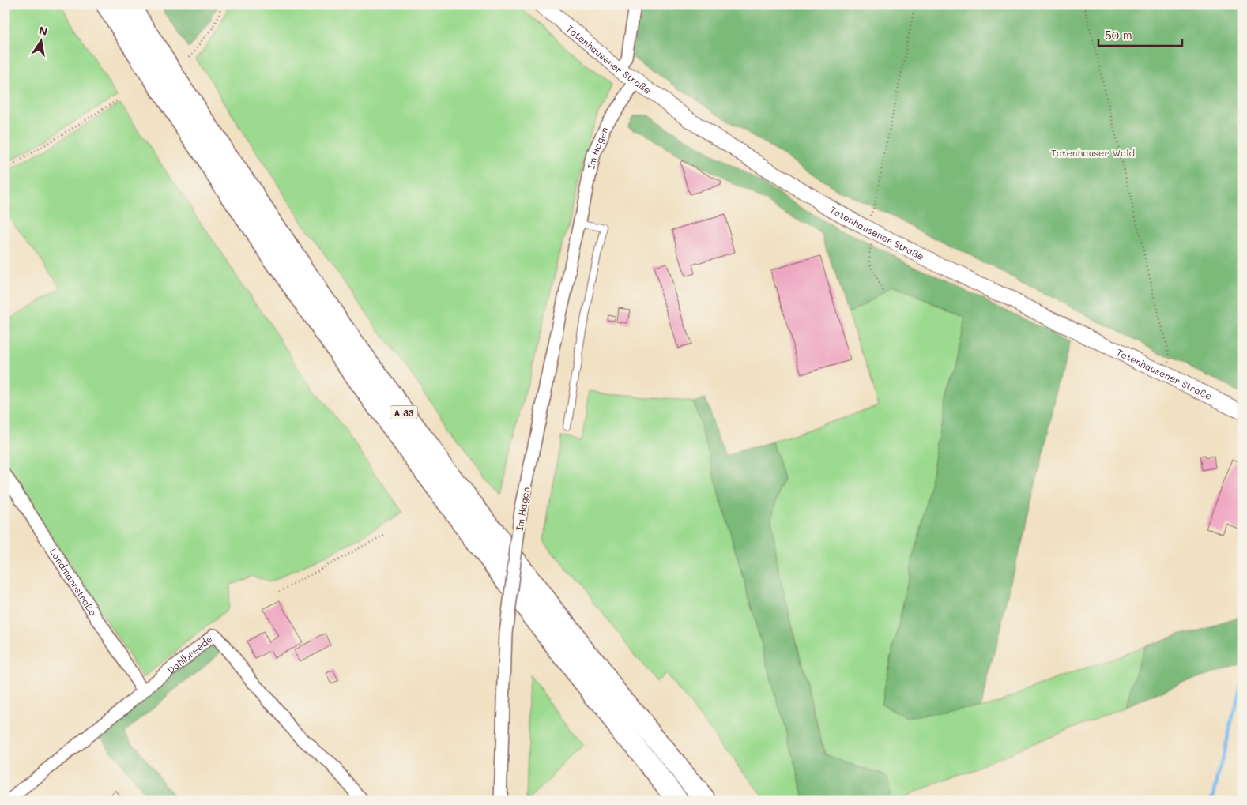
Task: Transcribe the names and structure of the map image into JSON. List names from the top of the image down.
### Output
{
  "streets": {
    "highway": ["A 33"],
    "street": [
      "Tatenhausener Straße",
      "Im Hagen",
      "Landmannstraße",
      "Dahlbreede"
    ]
  },
  "crossings": [
    ["Tatenhausener Straße", "Im Hagen"],
    ["Landmannstraße", "Dahlbreede"]
  ],
  "parks": ["Tatenhauser Wald"],
  "scale_bar": "50 m",
  "north": "top"
}
